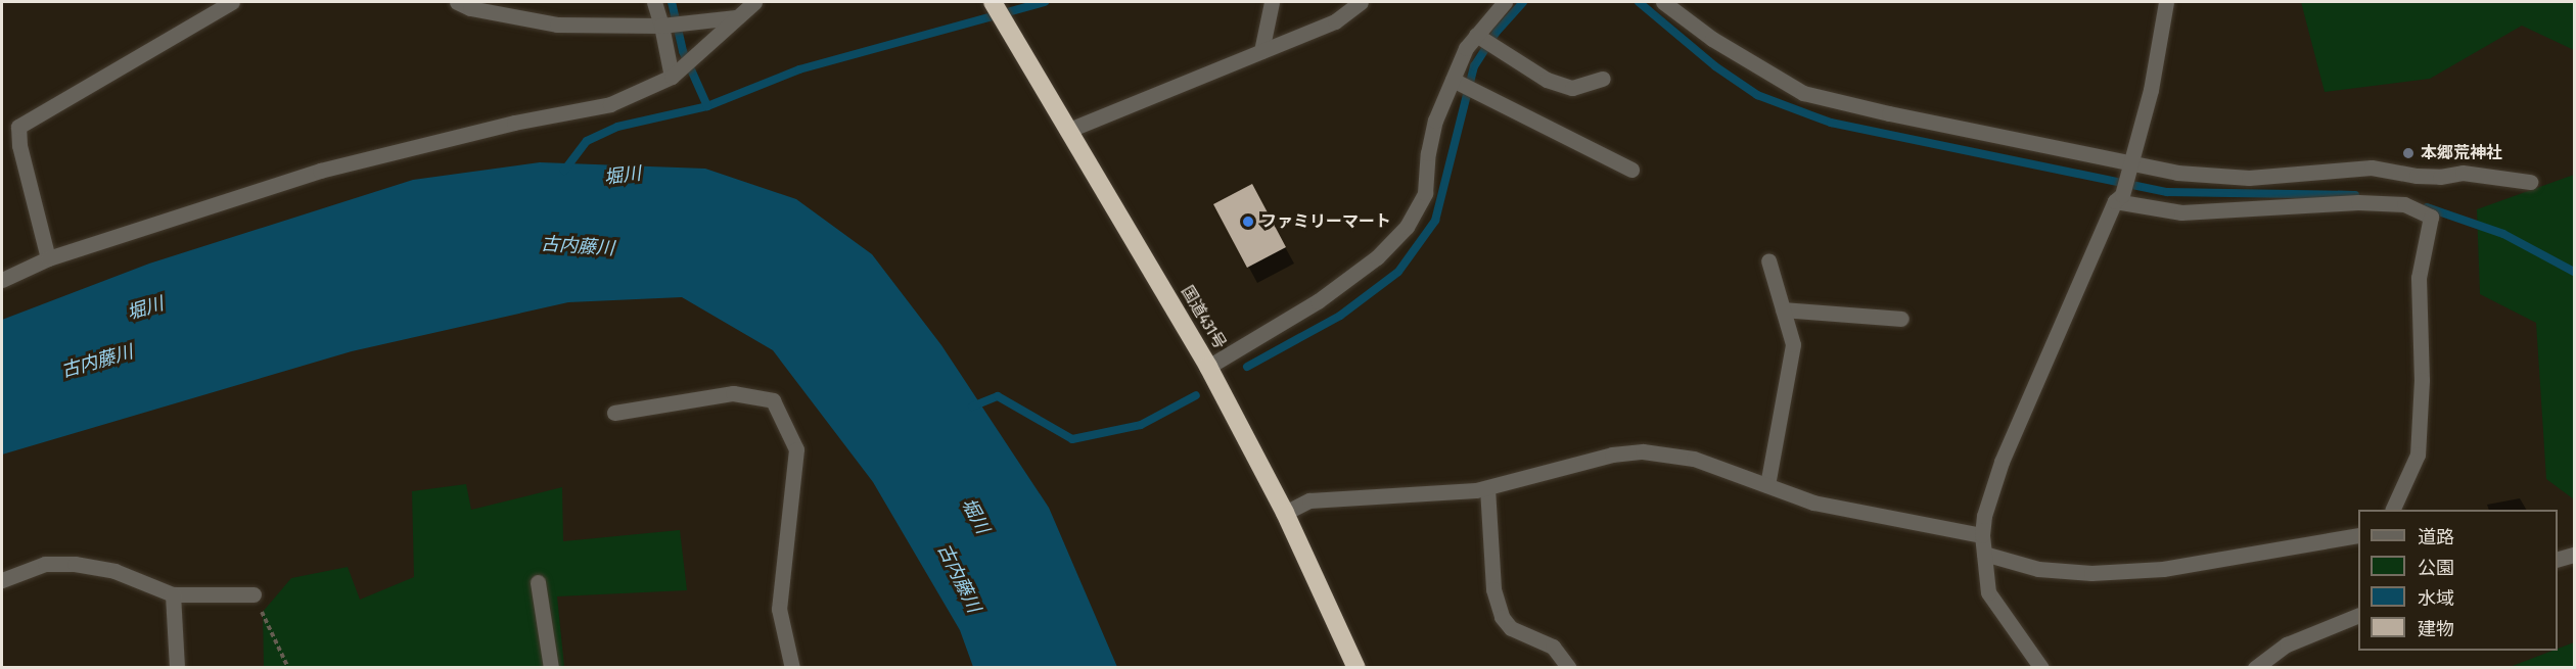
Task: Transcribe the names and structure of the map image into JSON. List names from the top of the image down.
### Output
{
  "streets": {
    "highway": ["国道431号"]
  },
  "water": ["堀川", "古内藤川"],
  "places": ["本郷荒神社", "ファミリーマート"],
  "legend": [
    "道路",
    "公園",
    "水域",
    "建物"
  ]
}
